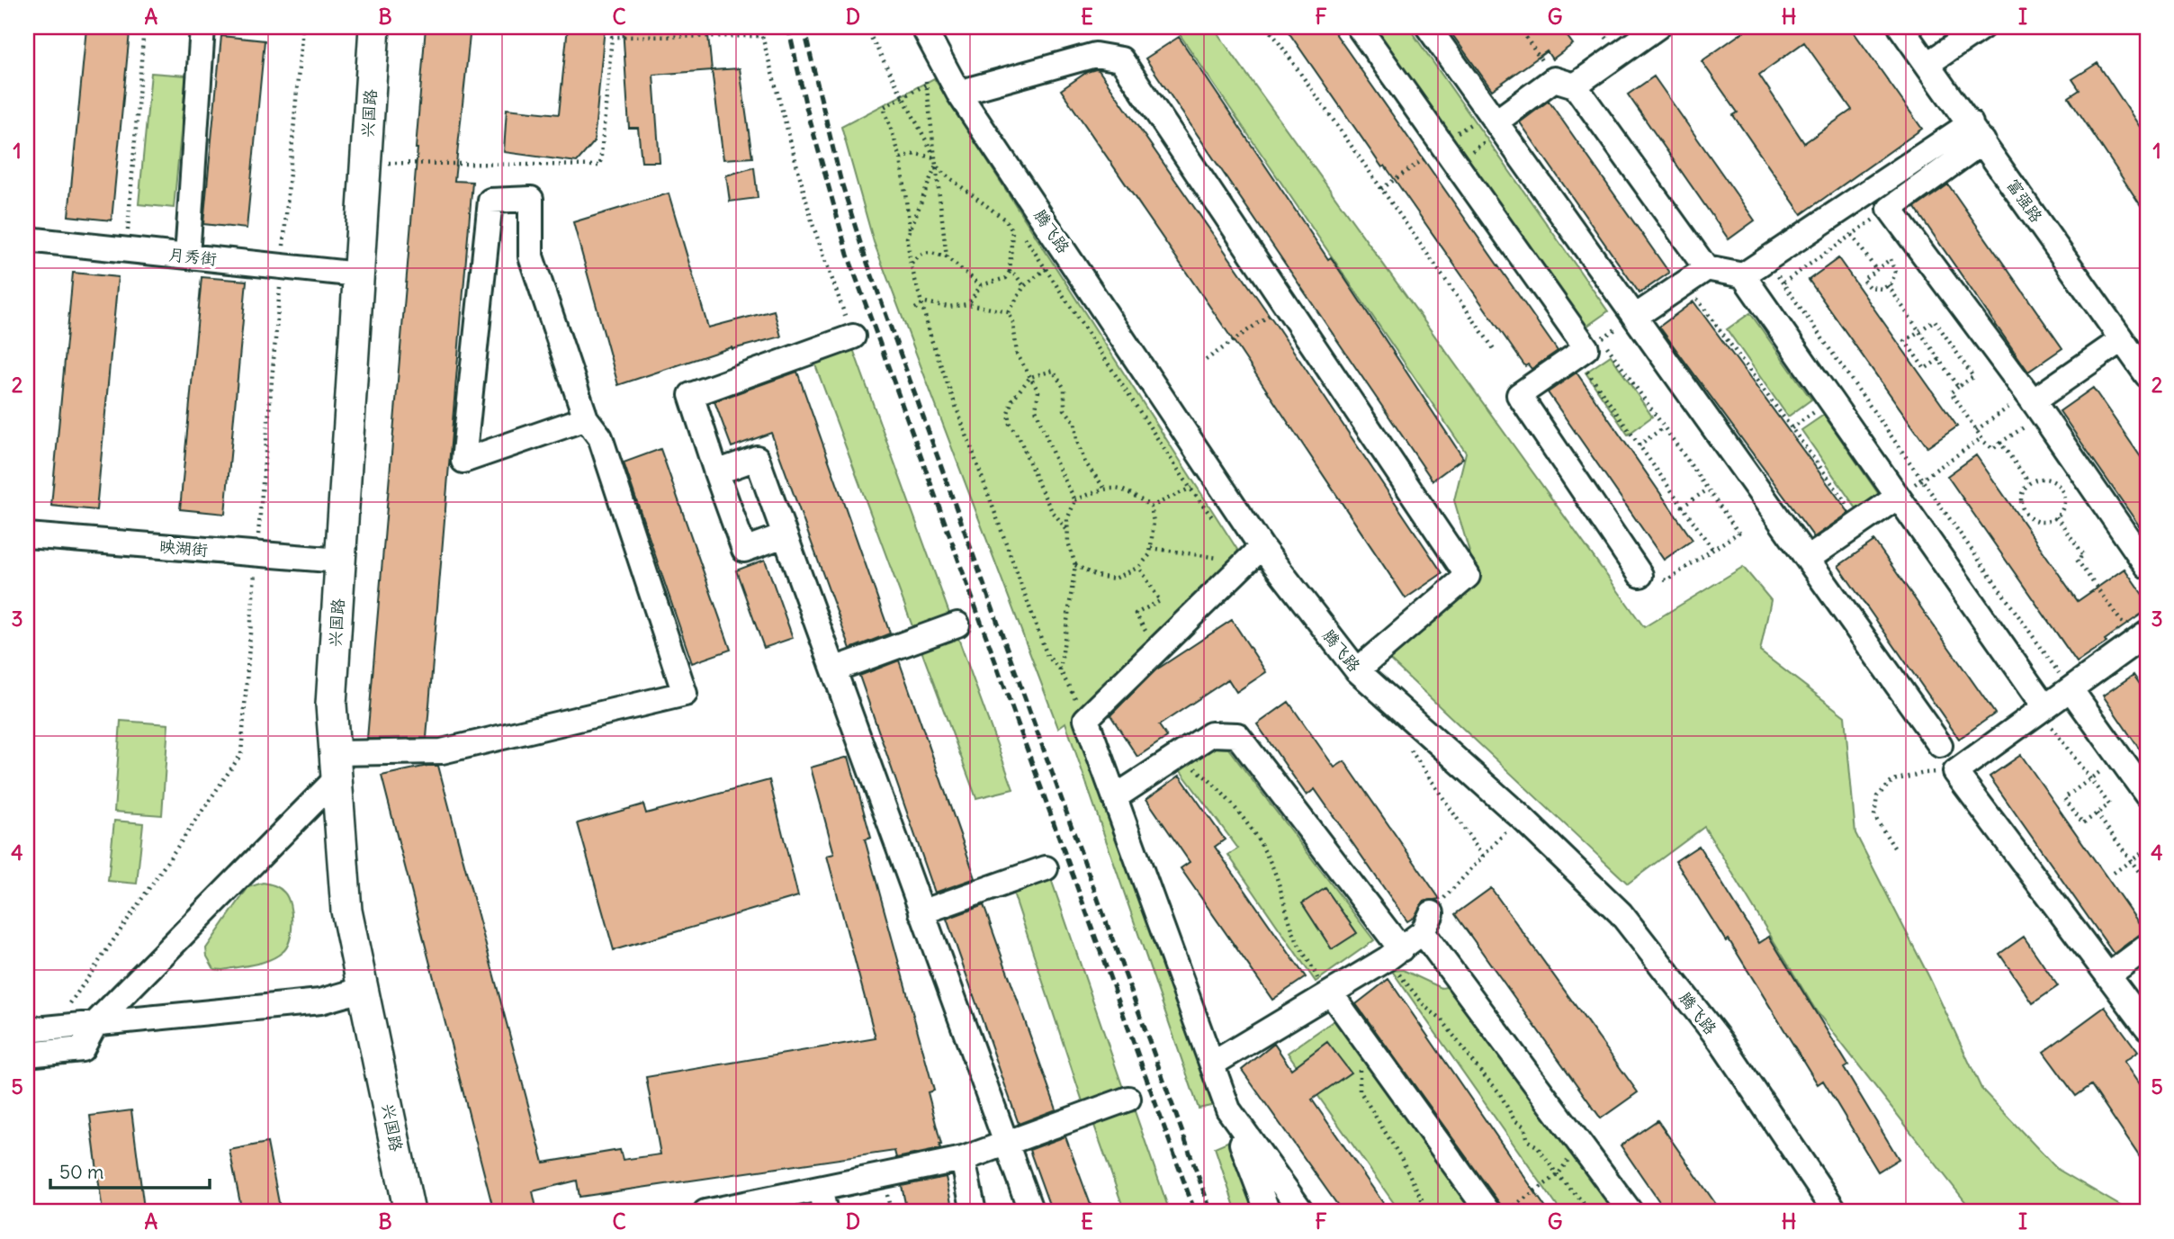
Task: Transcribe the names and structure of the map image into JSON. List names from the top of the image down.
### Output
{
  "streets": {
    "main road": ["兴国路"],
    "street": [
      "富强路",
      "腾飞路",
      "月秀街",
      "映湖街"
    ]
  },
  "crossings": [
    ["兴国路", "月秀街"],
    ["兴国路", "映湖街"]
  ],
  "scale_bar": "50 m",
  "grid": {
    "columns": [
      "A",
      "B",
      "C",
      "D",
      "E",
      "F",
      "G",
      "H",
      "I"
    ],
    "rows": [
      "1",
      "2",
      "3",
      "4",
      "5"
    ]
  }
}
